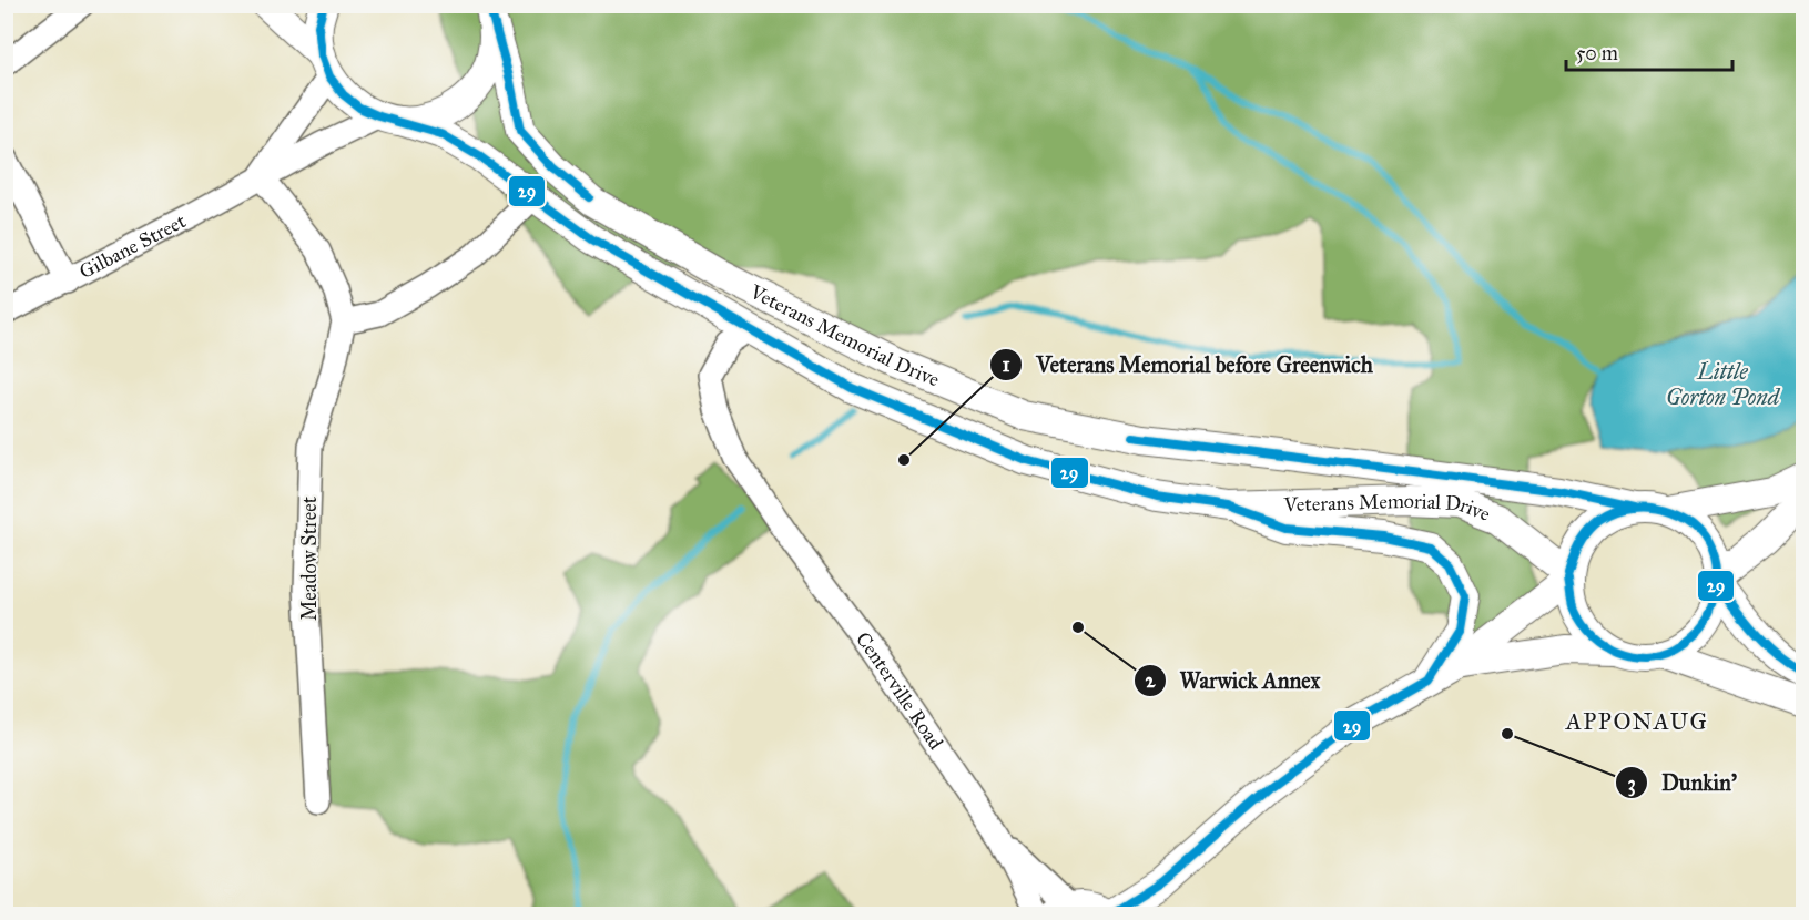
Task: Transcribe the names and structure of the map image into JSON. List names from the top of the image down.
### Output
{
  "streets": {
    "main road": ["Veterans Memorial Drive"],
    "street": ["Gilbane Street", "Meadow Street", "Centerville Road"]
  },
  "crossings": [
    ["Gilbane Street", "Veterans Memorial Drive"],
    ["Gilbane Street", "Meadow Street"],
    ["Veterans Memorial Drive", "Centerville Road"]
  ],
  "districts": ["APPONAUG"],
  "water": ["Little Gorton Pond"],
  "places": ["Veterans Memorial before Greenwich", "Warwick Annex", "Dunkin'"],
  "lines": ["transit line 29"],
  "scale_bar": "50 m"
}
